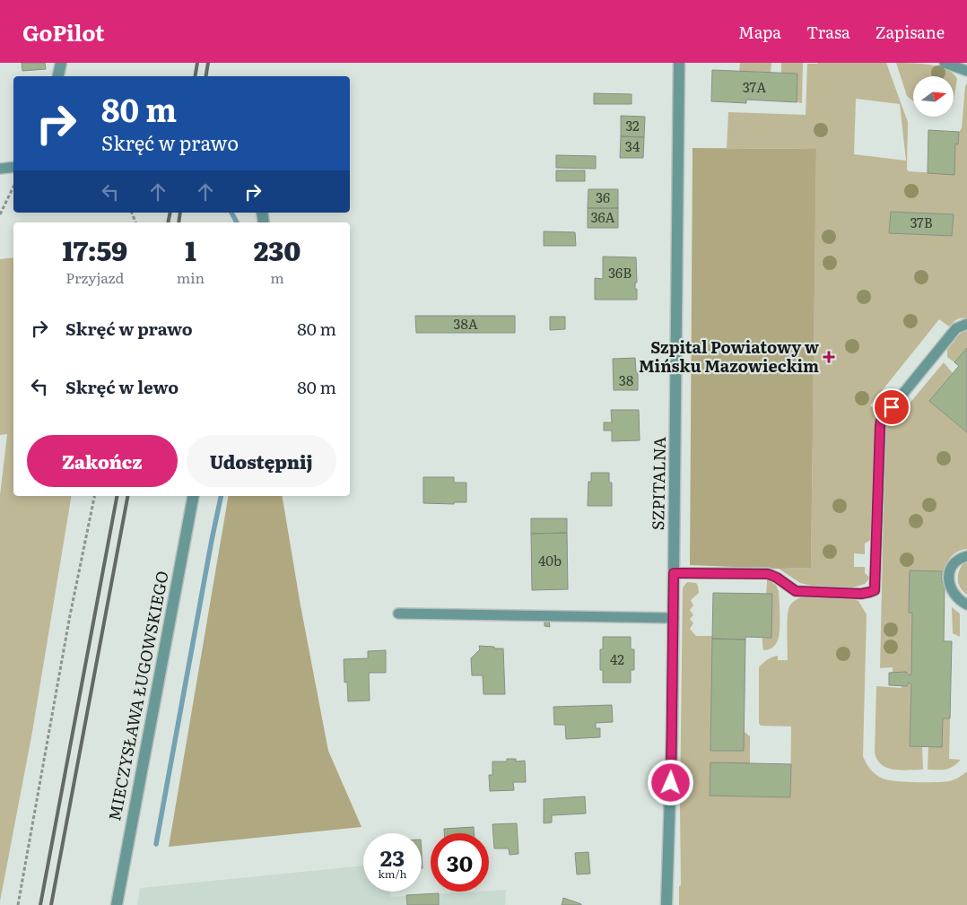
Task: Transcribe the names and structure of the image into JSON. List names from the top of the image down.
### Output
{
  "streets": {
    "street": ["SZPITALNA", "MIECZYSŁAWA ŁUGOWSKIEGO"]
  },
  "places": {
    "health": ["Szpital Powiatowy w Mińsku Mazowieckim"]
  },
  "house_numbers": [
    "37A",
    "32",
    "34",
    "36",
    "36A",
    "37B",
    "36B",
    "38A",
    "38",
    "40b",
    "42"
  ],
  "north": "right",
  "page": {
    "header": "GoPilot",
    "nav": ["Mapa", "Trasa", "Zapisane"],
    "turn": ["80 m", "Skręć w prawo"],
    "eta": [
      "17:59",
      "Przyjazd",
      "1",
      "min",
      "230",
      "m"
    ],
    "list": [
      {
        "name": "Skręć w prawo",
        "value": "80 m"
      },
      {
        "name": "Skręć w lewo",
        "value": "80 m"
      }
    ],
    "buttons": ["Zakończ", "Udostępnij"],
    "speed": "23 km/h",
    "limit": "30"
  }
}
